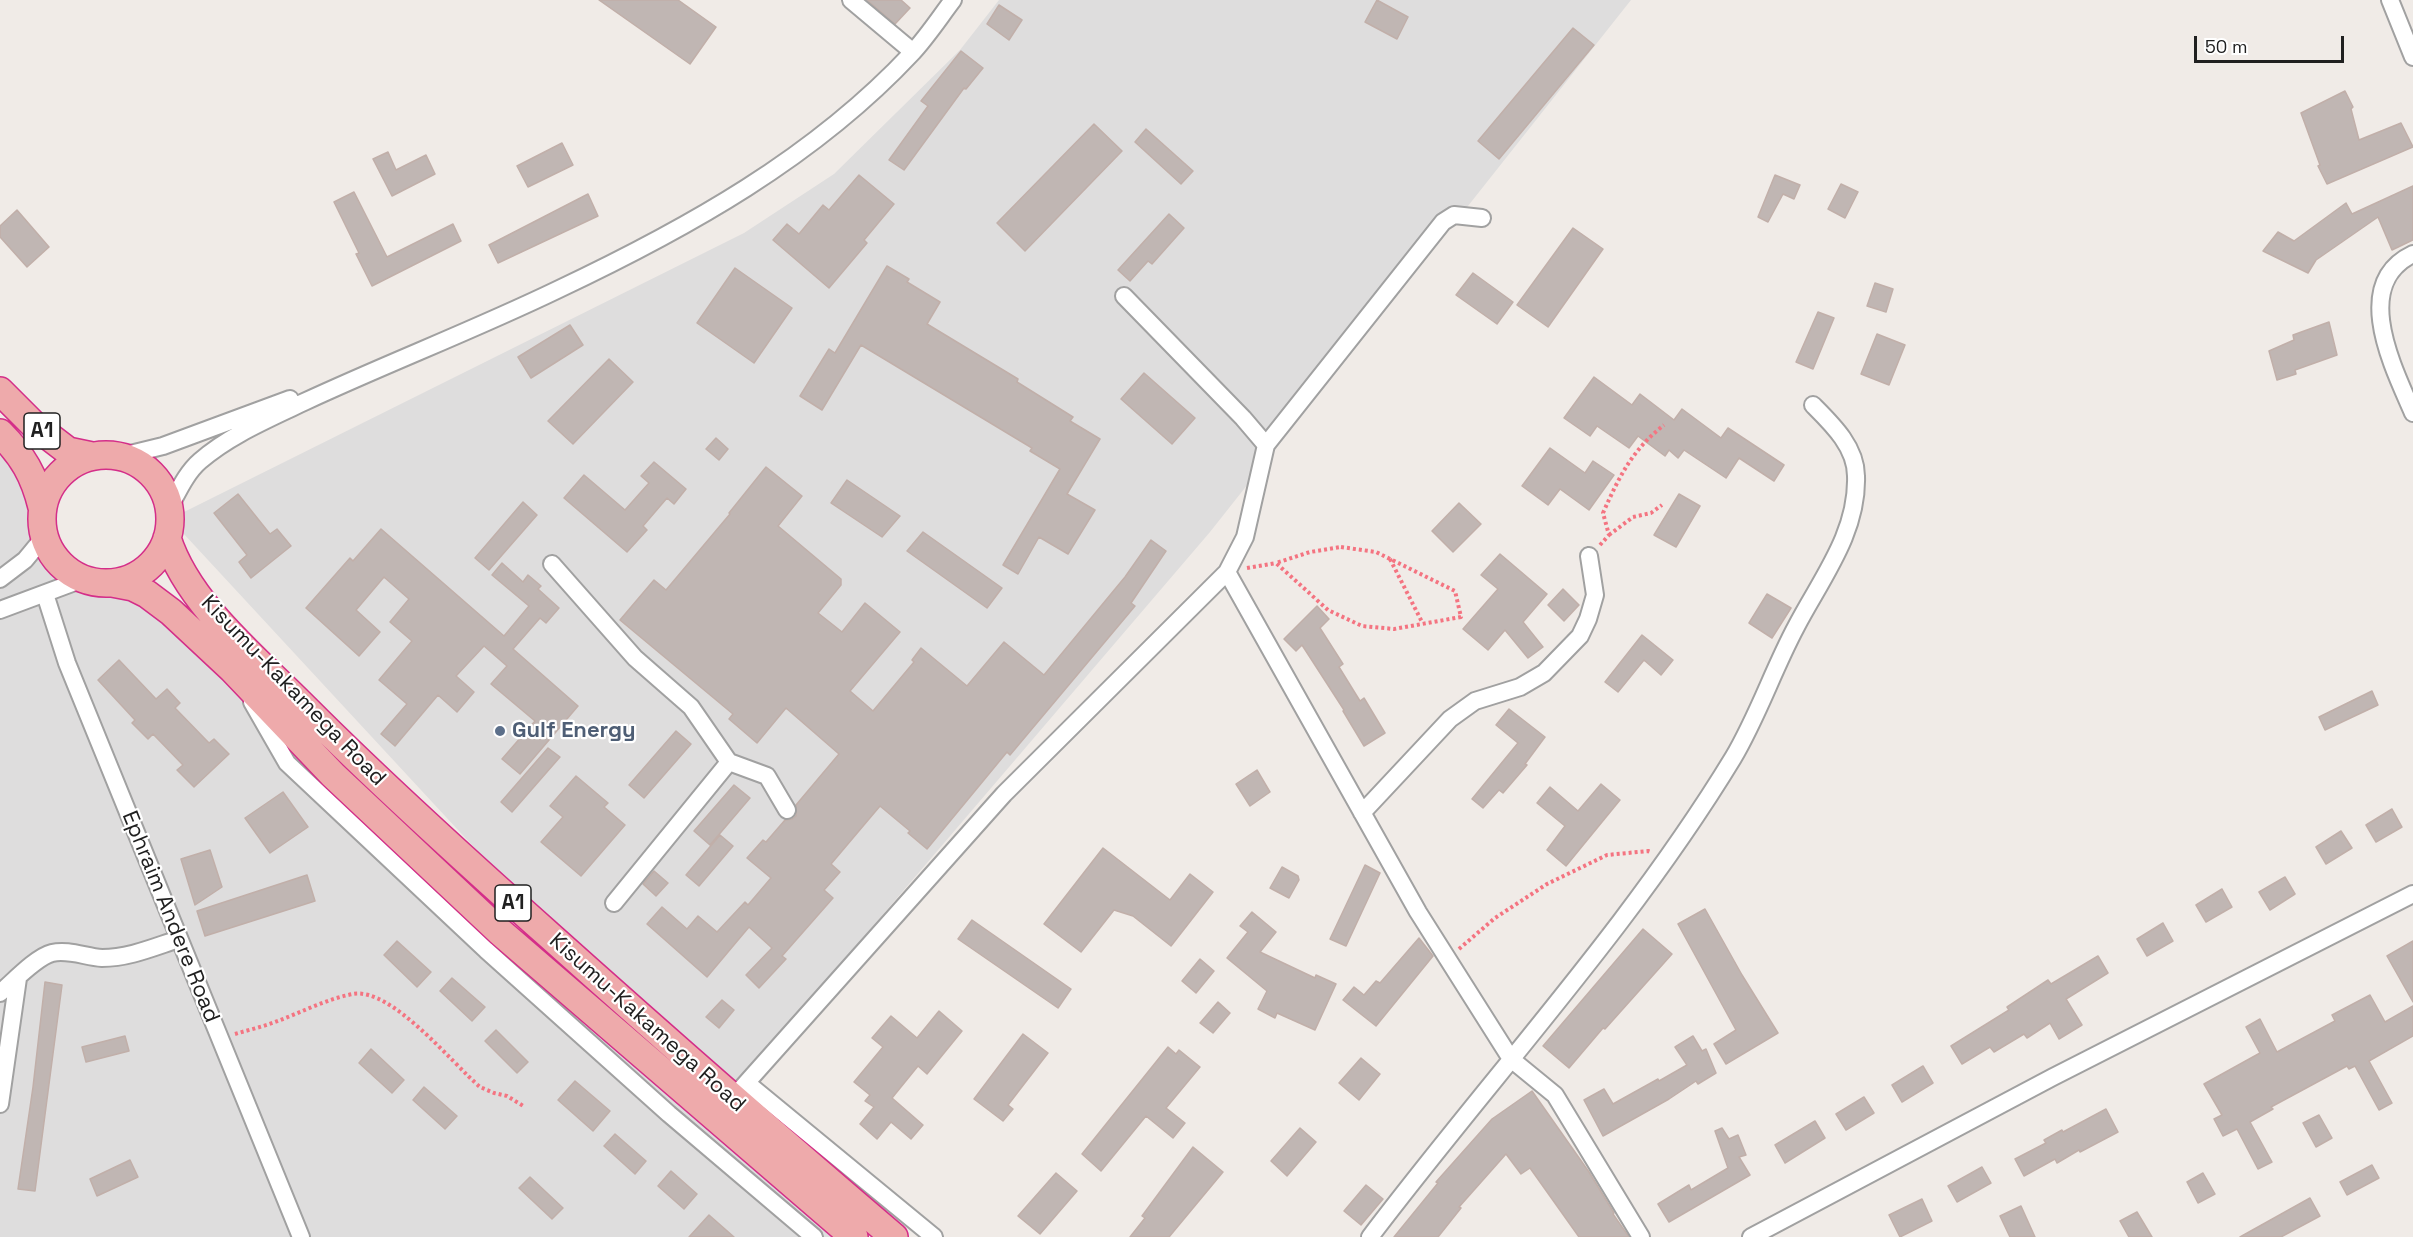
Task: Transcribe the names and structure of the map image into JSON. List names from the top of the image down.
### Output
{
  "streets": {
    "highway": ["A1", "Kisumu-Kakamega Road"],
    "street": ["Ephraim Andere Road"]
  },
  "crossings": [
    ["A1", "Kisumu-Kakamega Road"]
  ],
  "places": ["Gulf Energy"],
  "scale_bar": "50 m"
}
